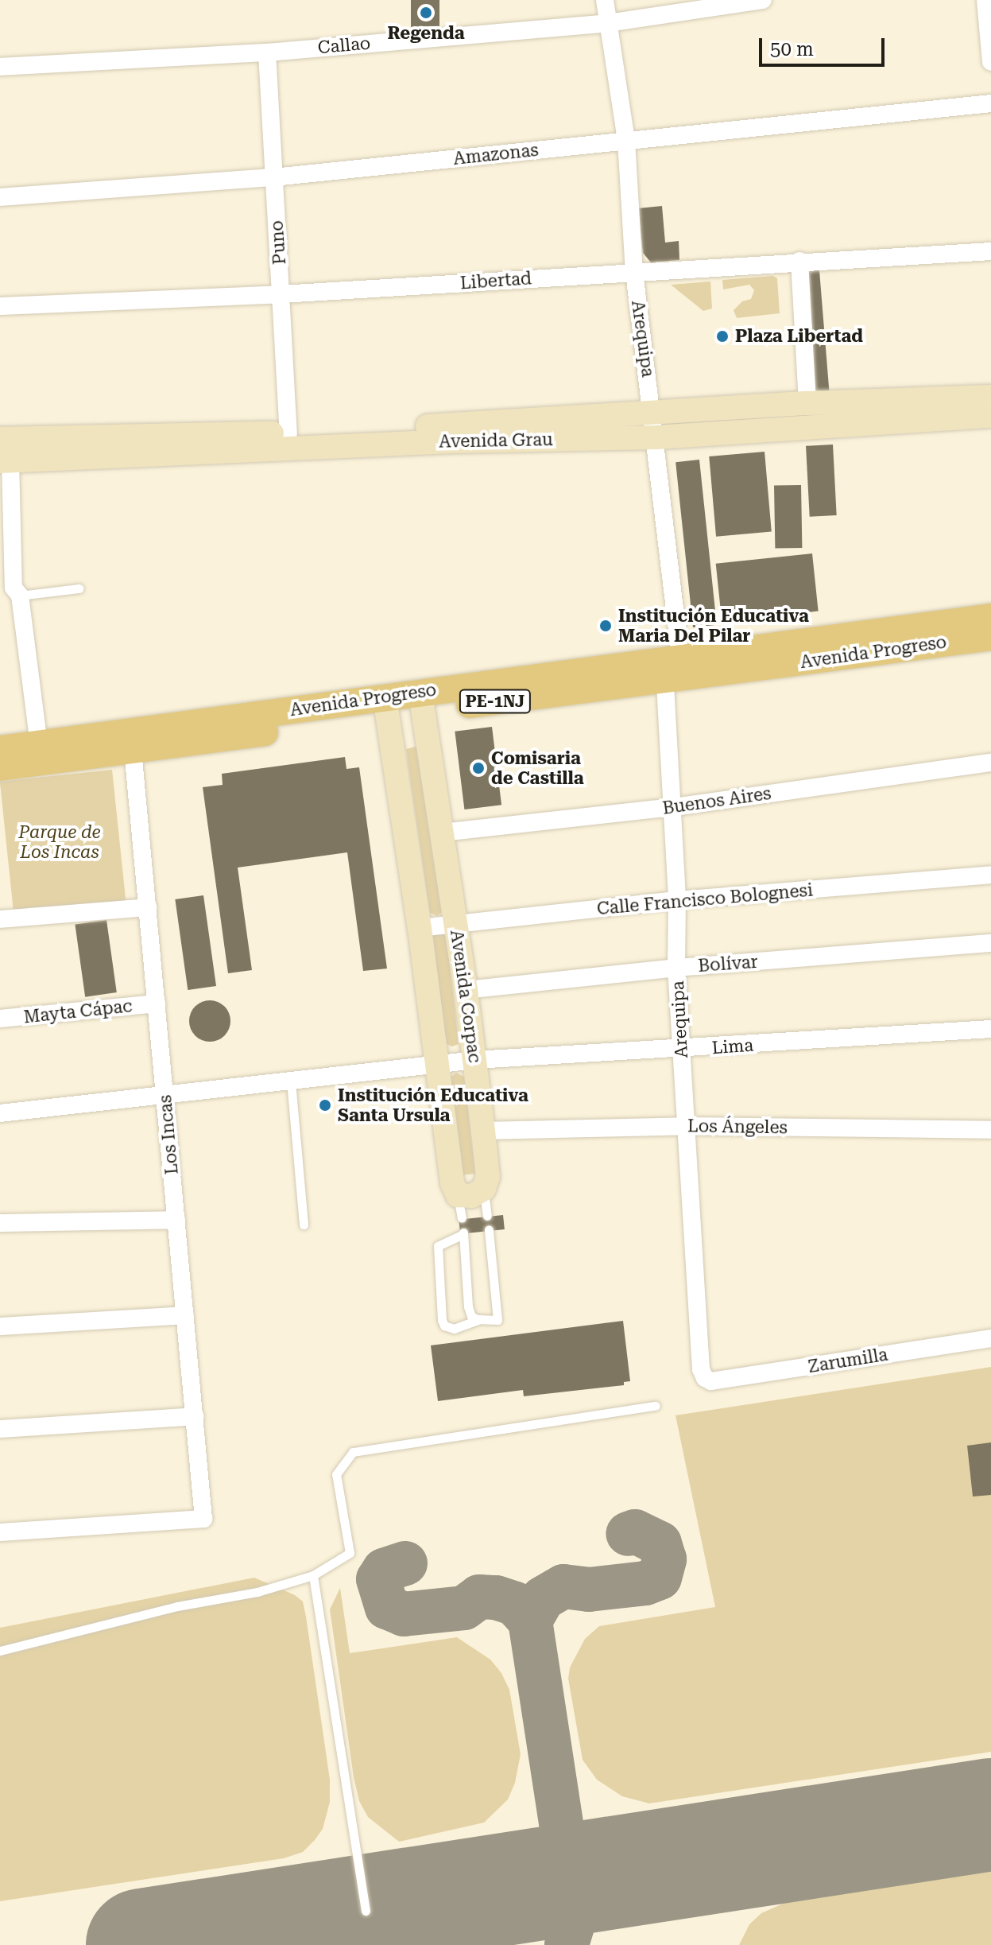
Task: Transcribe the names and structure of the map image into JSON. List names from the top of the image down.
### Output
{
  "streets": {
    "main road": ["Avenida Progreso", "PE-1NJ"],
    "street": [
      "Callao",
      "Amazonas",
      "Puno",
      "Libertad",
      "Arequipa",
      "Avenida Grau",
      "Buenos Aires",
      "Calle Francisco Bolognesi",
      "Bolívar",
      "Avenida Corpac",
      "Mayta Cápac",
      "Lima",
      "Los Ángeles",
      "Los Incas",
      "Zarumilla"
    ]
  },
  "crossings": [
    ["Callao", "Puno"],
    ["Callao", "Arequipa"],
    ["Amazonas", "Puno"],
    ["Amazonas", "Arequipa"],
    ["Puno", "Libertad"],
    ["Puno", "Avenida Grau"],
    ["Libertad", "Arequipa"],
    ["Arequipa", "Avenida Grau"],
    ["Arequipa", "Avenida Progreso"],
    ["Arequipa", "Buenos Aires"],
    ["Arequipa", "Calle Francisco Bolognesi"],
    ["Arequipa", "Bolívar"],
    ["Arequipa", "Lima"],
    ["Arequipa", "Los Ángeles"],
    ["Arequipa", "Zarumilla"],
    ["Avenida Progreso", "Avenida Corpac"],
    ["Avenida Progreso", "Los Incas"],
    ["Buenos Aires", "Avenida Corpac"],
    ["Calle Francisco Bolognesi", "Avenida Corpac"],
    ["Bolívar", "Avenida Corpac"],
    ["Avenida Corpac", "Lima"],
    ["Avenida Corpac", "Los Ángeles"],
    ["Mayta Cápac", "Los Incas"],
    ["Lima", "Los Incas"]
  ],
  "parks": ["Parque de Los Incas"],
  "places": [
    "Regenda",
    "Plaza Libertad",
    "Institución Educativa Maria Del Pilar",
    "Comisaria de Castilla",
    "Institución Educativa Santa Ursula"
  ],
  "scale_bar": "50 m"
}
